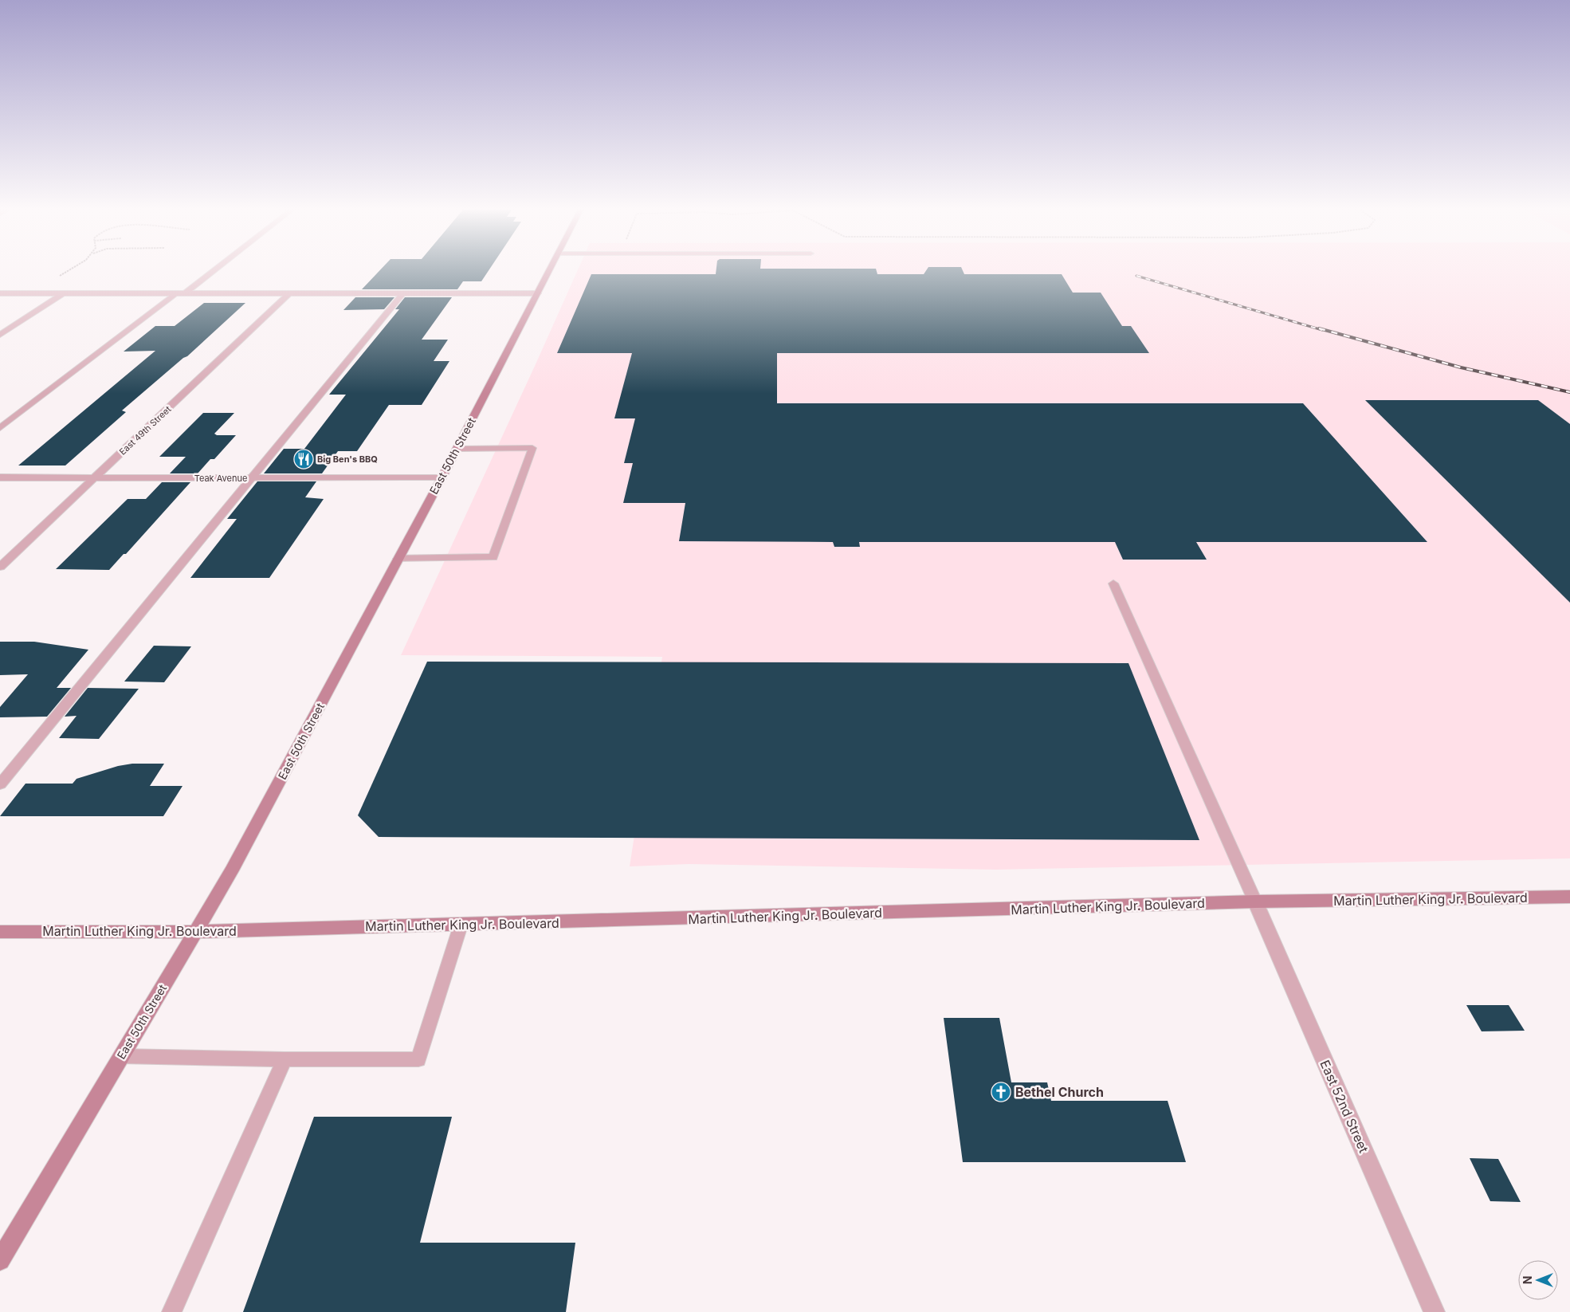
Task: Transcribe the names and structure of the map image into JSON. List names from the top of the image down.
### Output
{
  "streets": {
    "main road": ["East 50th Street", "Martin Luther King Jr. Boulevard"],
    "street": ["East 49th Street", "Teak Avenue", "East 52nd Street"]
  },
  "crossings": [
    ["East 49th Street", "Teak Avenue"],
    ["East 50th Street", "Teak Avenue"],
    ["East 50th Street", "Martin Luther King Jr. Boulevard"],
    ["Martin Luther King Jr. Boulevard", "East 52nd Street"]
  ],
  "places": {
    "restaurant": ["Big Ben's BBQ"],
    "church": ["Bethel Church"]
  },
  "north": "left"
}
